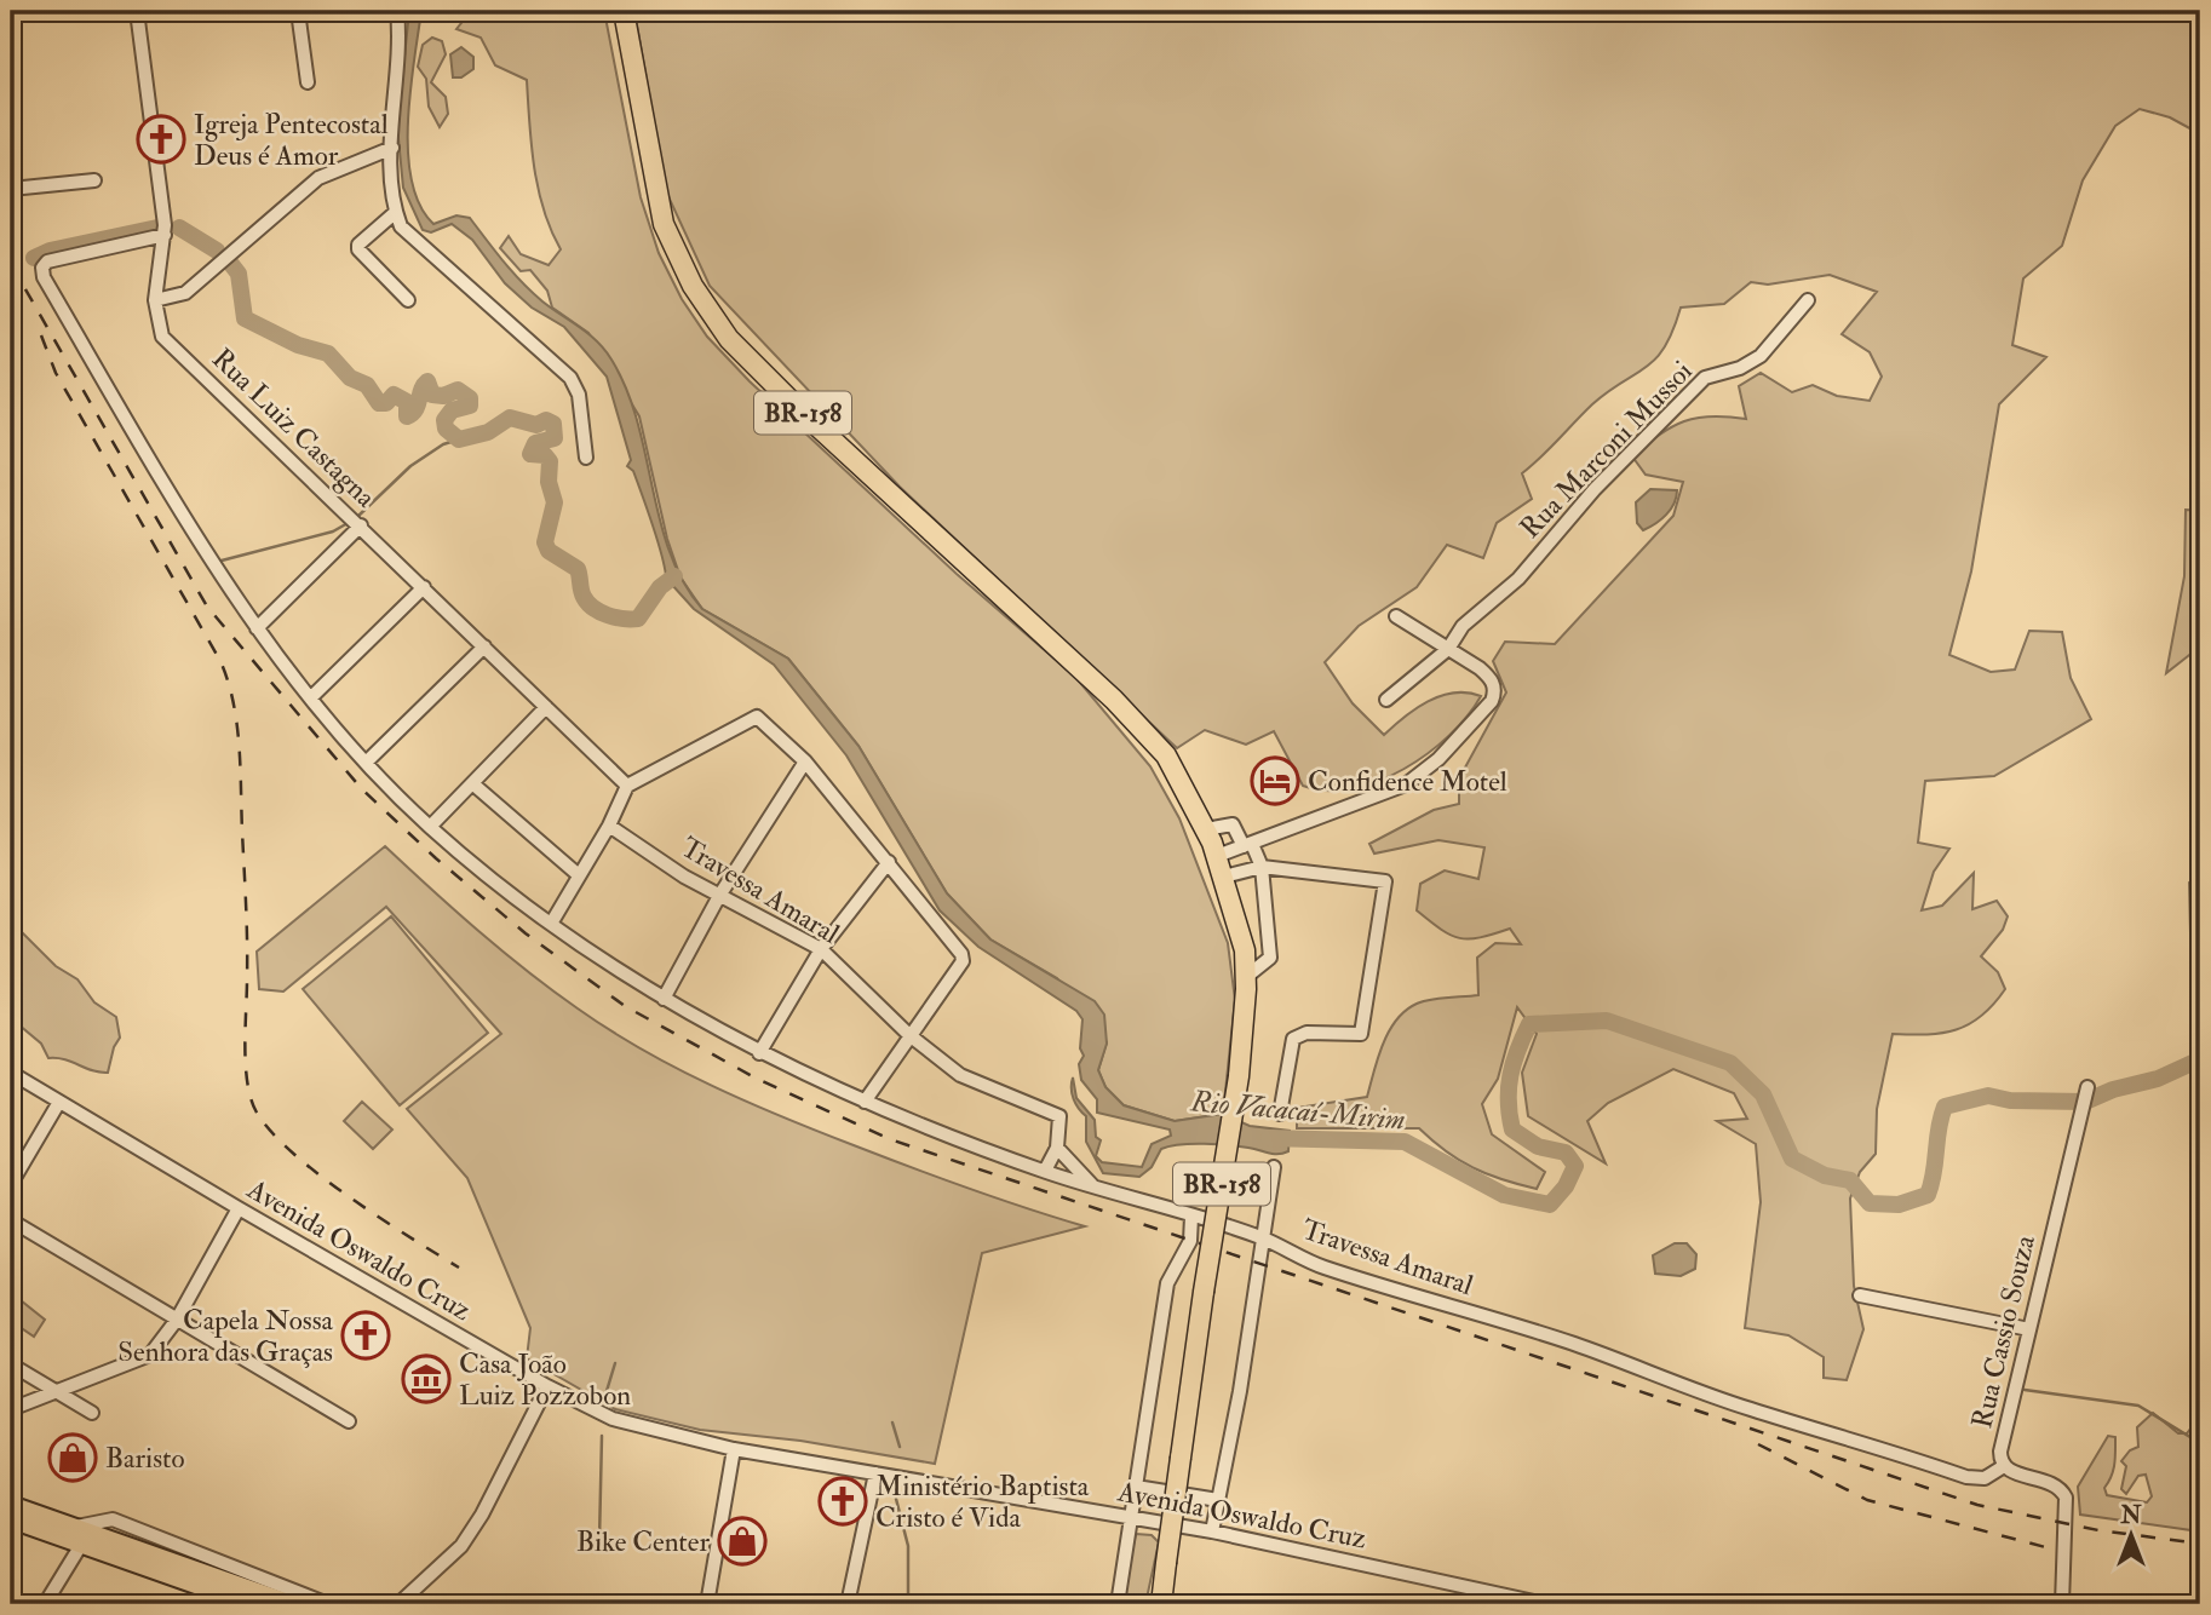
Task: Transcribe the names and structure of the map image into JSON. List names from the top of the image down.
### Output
{
  "streets": {
    "highway": ["BR-158"],
    "street": [
      "Rua Luiz Castagna",
      "Rua Marconi Mussoi",
      "Travessa Amaral",
      "Avenida Oswaldo Cruz",
      "Rua Cassio Souza"
    ]
  },
  "crossings": [
    ["Rua Luiz Castagna", "Travessa Amaral"],
    ["Travessa Amaral", "Rua Cassio Souza"]
  ],
  "water": ["Rio Vacacaí-Mirim"],
  "places": {
    "church": ["Igreja Pentecostal Deus é Amor", "Capela Nossa Senhora das Graças", "Ministério Baptista Cristo é Vida"],
    "hotel": ["Confidence Motel"],
    "museum": ["Casa João Luiz Pozzobon"],
    "shop": ["Baristo", "Bike Center"]
  },
  "north": "top"
}
